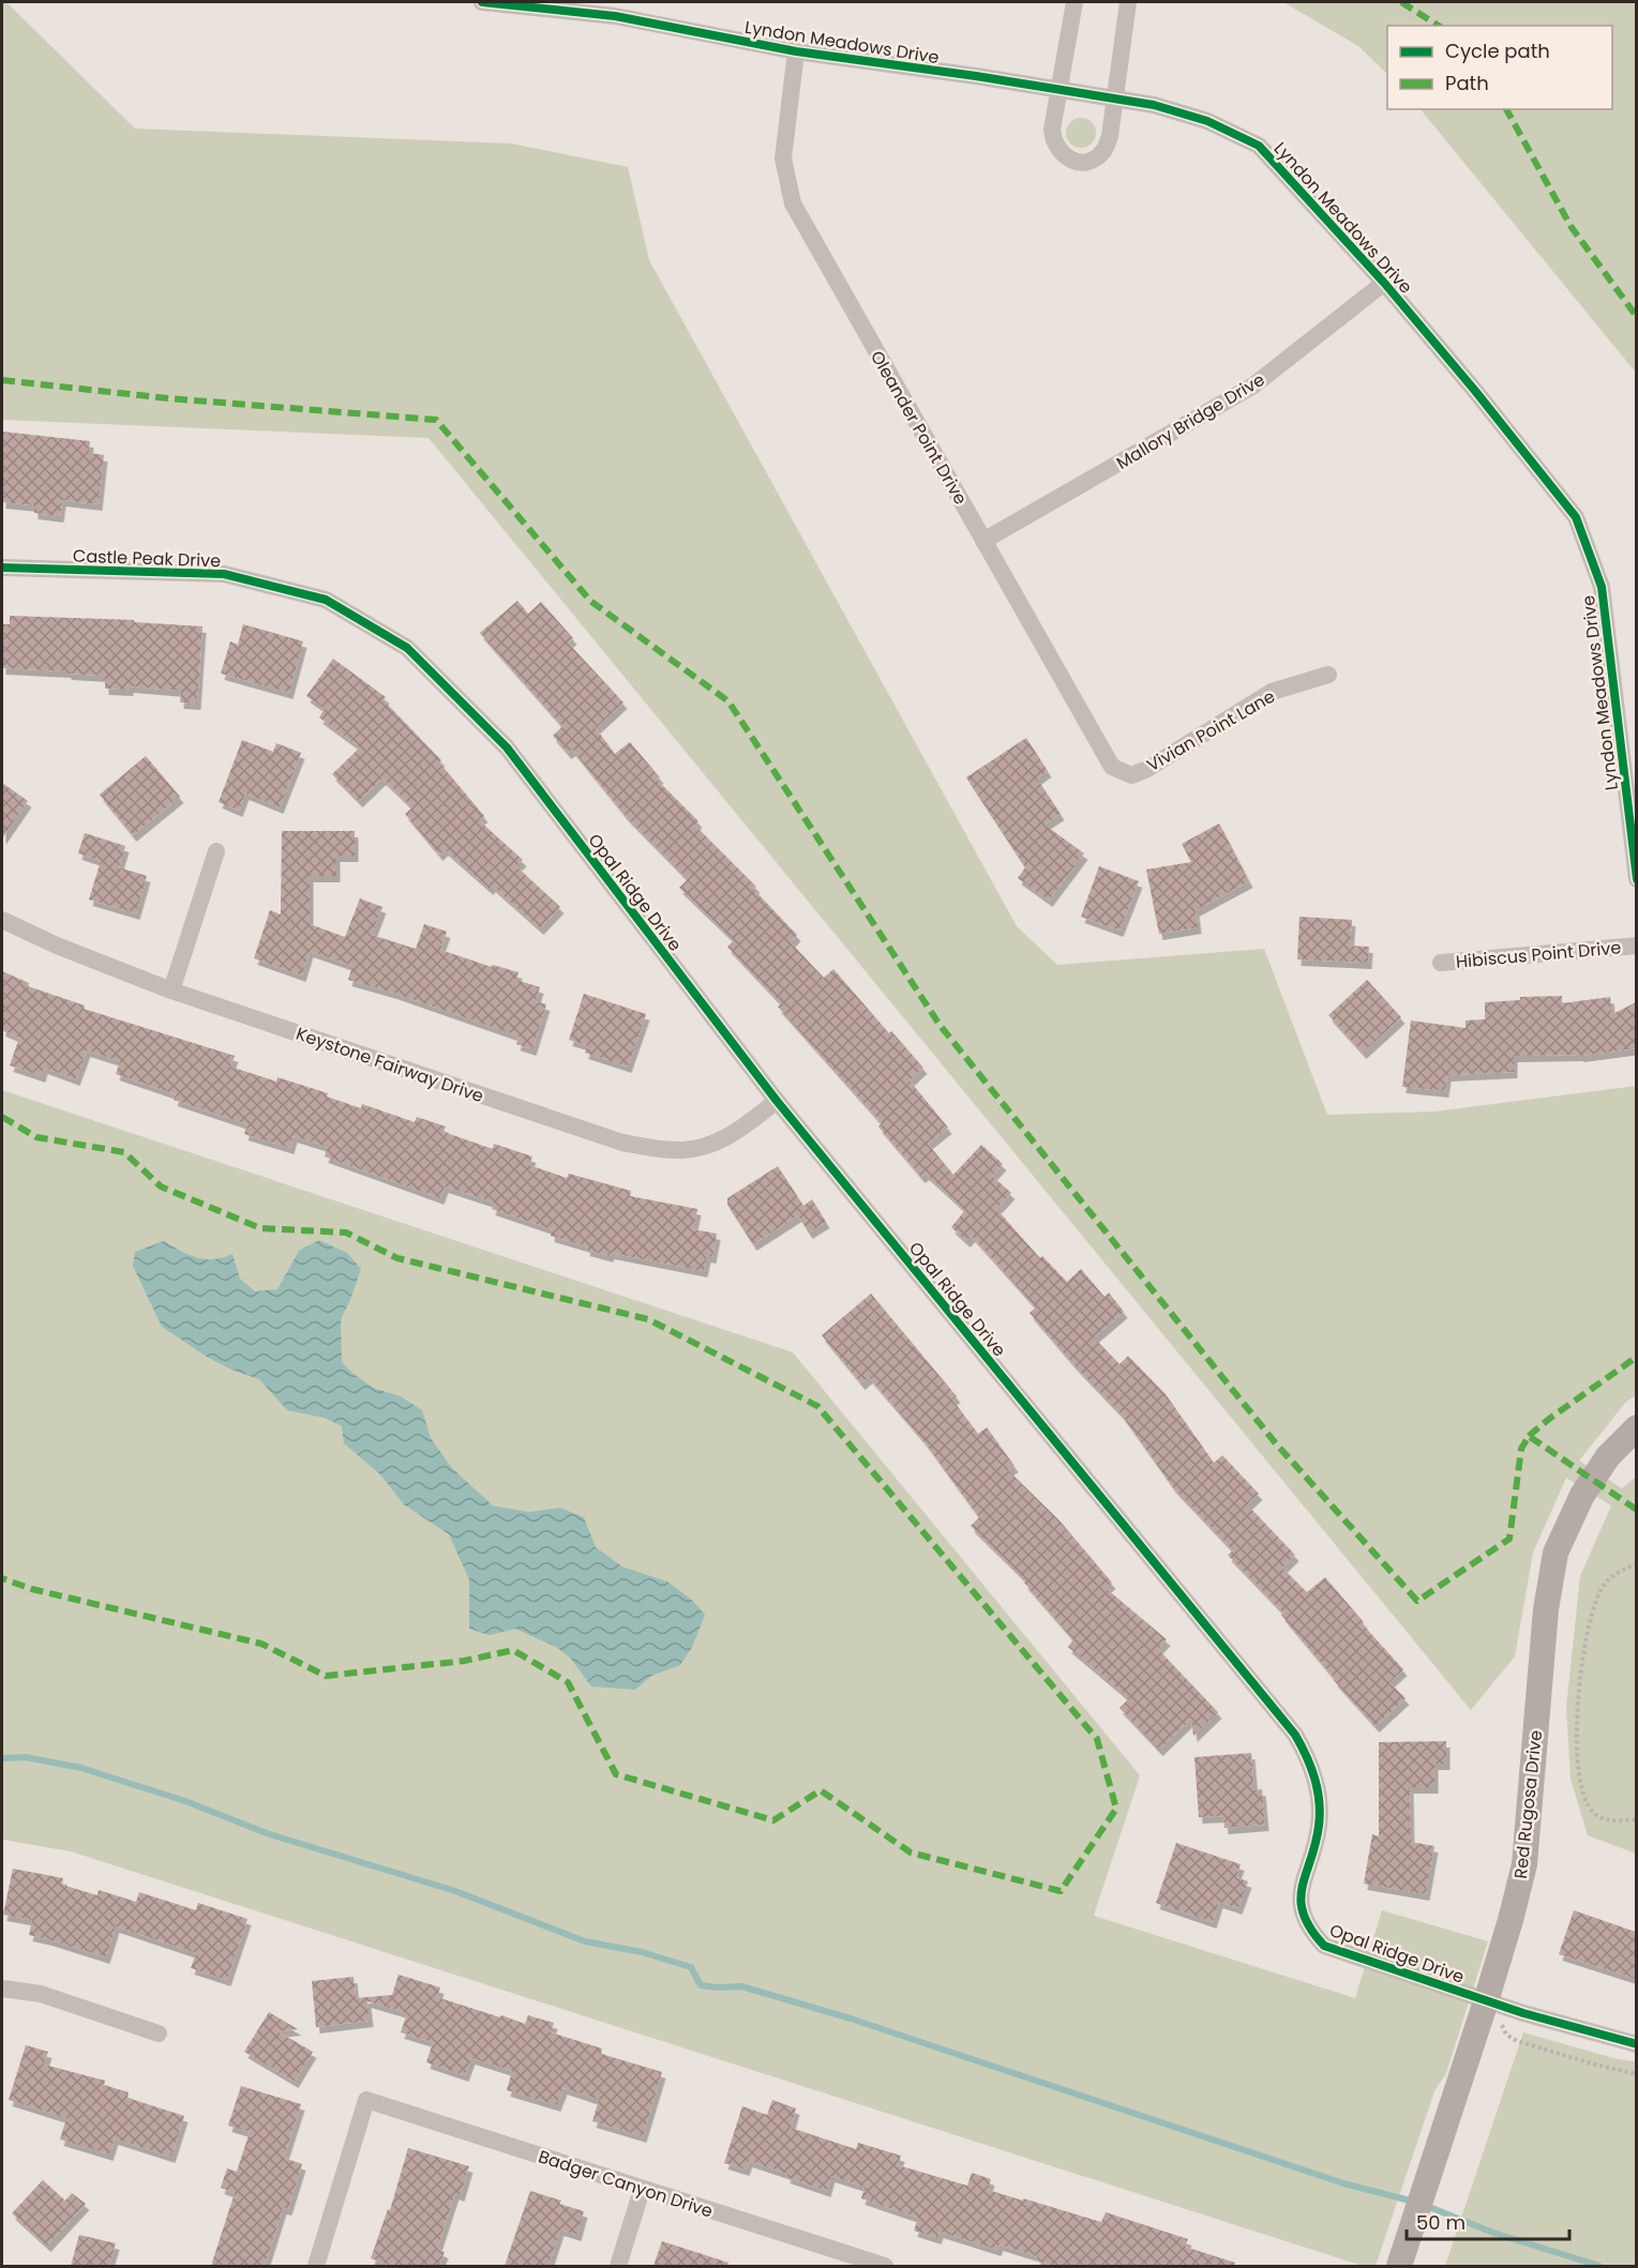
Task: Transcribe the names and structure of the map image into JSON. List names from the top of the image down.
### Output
{
  "streets": {
    "street": [
      "Lyndon Meadows Drive",
      "Mallory Bridge Drive",
      "Oleander Point Drive",
      "Castle Peak Drive",
      "Vivian Point Lane",
      "Opal Ridge Drive",
      "Hibiscus Point Drive",
      "Keystone Fairway Drive",
      "Red Rugosa Drive",
      "Badger Canyon Drive"
    ]
  },
  "crossings": [
    ["Lyndon Meadows Drive", "Mallory Bridge Drive"],
    ["Lyndon Meadows Drive", "Oleander Point Drive"],
    ["Mallory Bridge Drive", "Oleander Point Drive"],
    ["Oleander Point Drive", "Vivian Point Lane"],
    ["Castle Peak Drive", "Opal Ridge Drive"],
    ["Opal Ridge Drive", "Keystone Fairway Drive"],
    ["Opal Ridge Drive", "Red Rugosa Drive"]
  ],
  "legend": ["Cycle path", "Path"],
  "scale_bar": "50 m"
}
